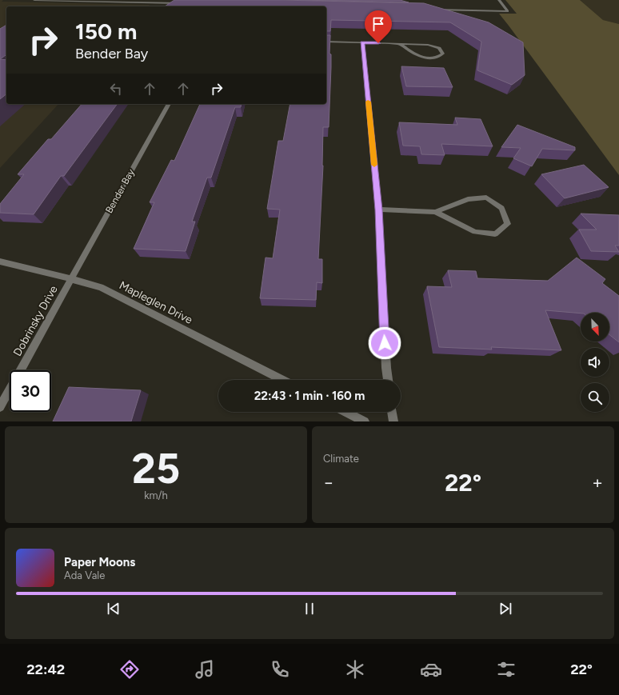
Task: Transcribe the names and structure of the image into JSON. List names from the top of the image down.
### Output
{
  "streets": {
    "street": ["Bender Bay", "Mapleglen Drive", "Dobrinsky Drive"]
  },
  "crossings": [
    ["Bender Bay", "Mapleglen Drive"],
    ["Bender Bay", "Dobrinsky Drive"],
    ["Mapleglen Drive", "Dobrinsky Drive"]
  ],
  "north": "bottom right",
  "page": {
    "turn": ["150 m", "Bender Bay"],
    "limit": "30",
    "trip": "22:43 · 1 min · 160 m",
    "tile": [
      ["25", "km/h"],
      "Climate"
    ],
    "heat": ["−", "22°", "+"],
    "song": ["Paper Moons", "Ada Vale"],
    "tabs": ["22:42", "22°"]
  }
}
